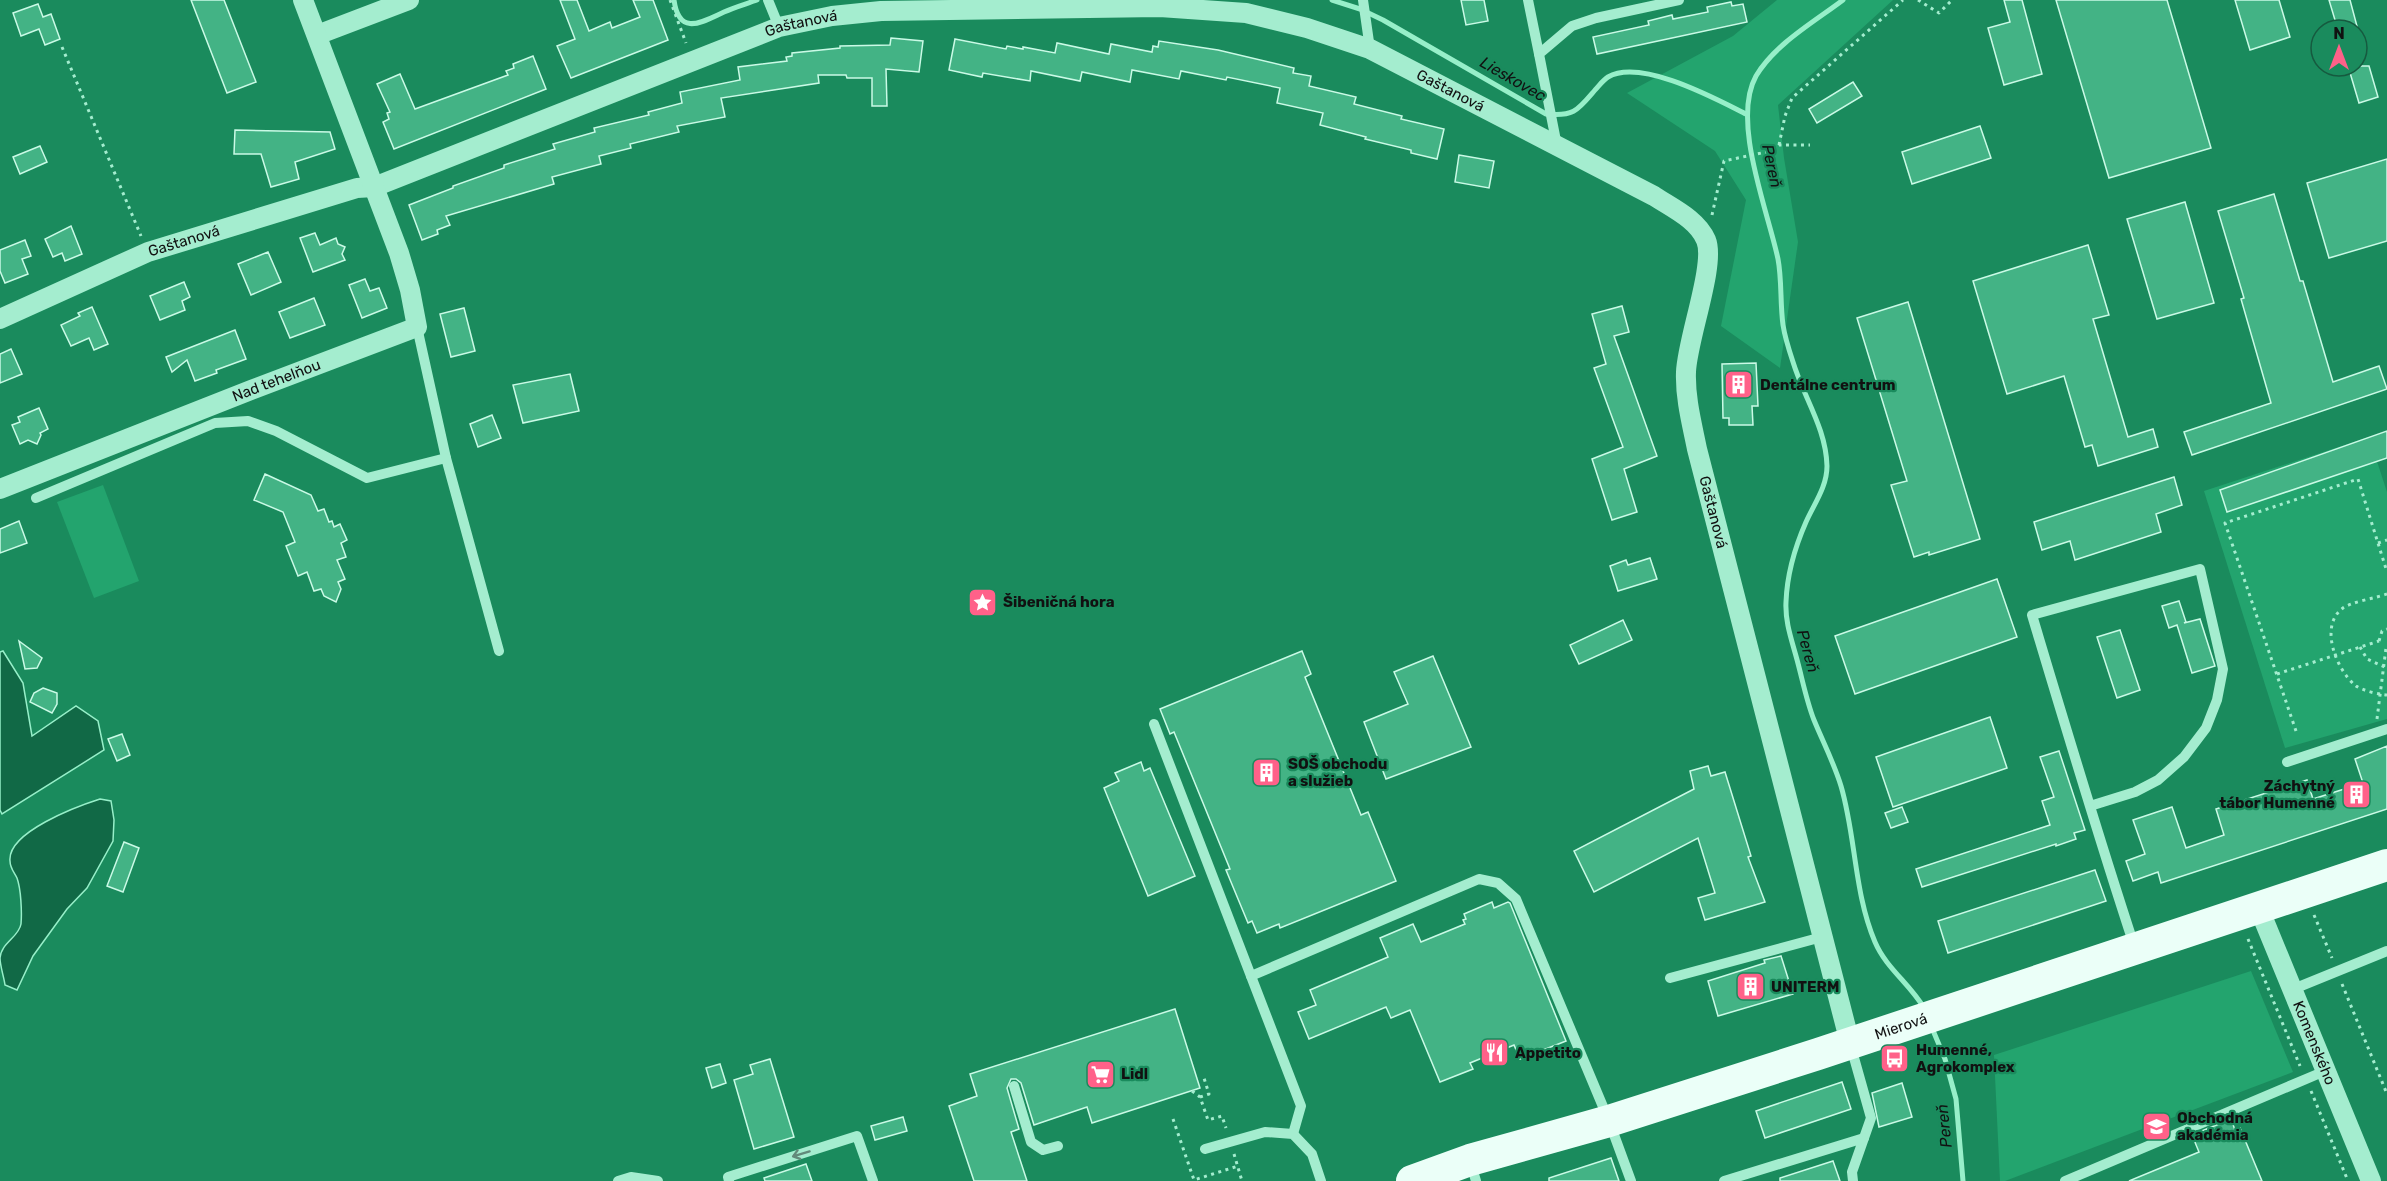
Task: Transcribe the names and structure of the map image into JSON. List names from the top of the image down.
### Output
{
  "streets": {
    "main road": ["Mierová"],
    "street": ["Gaštanová", "Nad tehelňou", "Komenského"]
  },
  "crossings": [
    ["Gaštanová", "Mierová"],
    ["Mierová", "Komenského"]
  ],
  "water": ["Lieskovec", "Pereň"],
  "places": {
    "building": [
      "Dentálne centrum",
      "SOŠ obchodu a služieb",
      "Záchytný tábor Humenné",
      "UNITERM"
    ],
    "place": ["Šibeničná hora"],
    "restaurant": ["Appetito"],
    "bus stop": ["Humenné, Agrokomplex"],
    "supermarket": ["Lidl"],
    "school or university": ["Obchodná akadémia"]
  },
  "north": "top"
}
